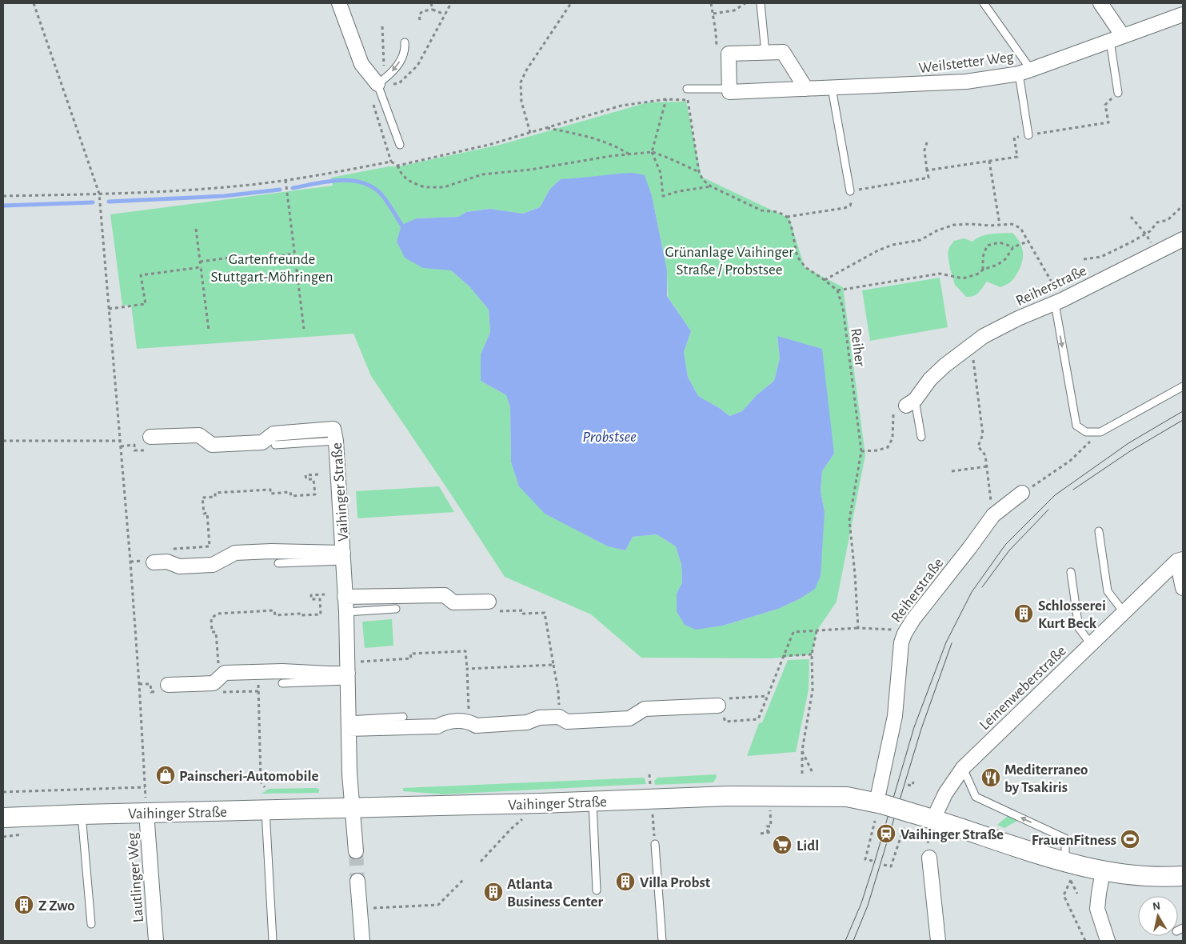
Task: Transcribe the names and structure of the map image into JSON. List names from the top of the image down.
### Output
{
  "streets": {
    "main road": ["Vaihinger Straße"],
    "street": [
      "Weilstetter Weg",
      "Reiherstraße",
      "Leinenweberstraße",
      "Lautlinger Weg"
    ],
    "path": ["Reiher"]
  },
  "crossings": [
    ["Reiherstraße", "Vaihinger Straße"],
    ["Vaihinger Straße", "Leinenweberstraße"],
    ["Vaihinger Straße", "Lautlinger Weg"]
  ],
  "water": ["Probstsee"],
  "parks": ["Grünanlage Vaihinger Straße / Probstsee", "Gartenfreunde Stuttgart-Möhringen"],
  "places": {
    "building": [
      "Schlosserei Kurt Beck",
      "Villa Probst",
      "Atlanta Business Center",
      "Z Zwo"
    ],
    "shop": ["Painscheri-Automobile"],
    "restaurant": ["Mediterraneo by Tsakiris"],
    "station": ["Vaihinger Straße"],
    "sports": ["FrauenFitness"],
    "supermarket": ["Lidl"]
  },
  "north": "top"
}
